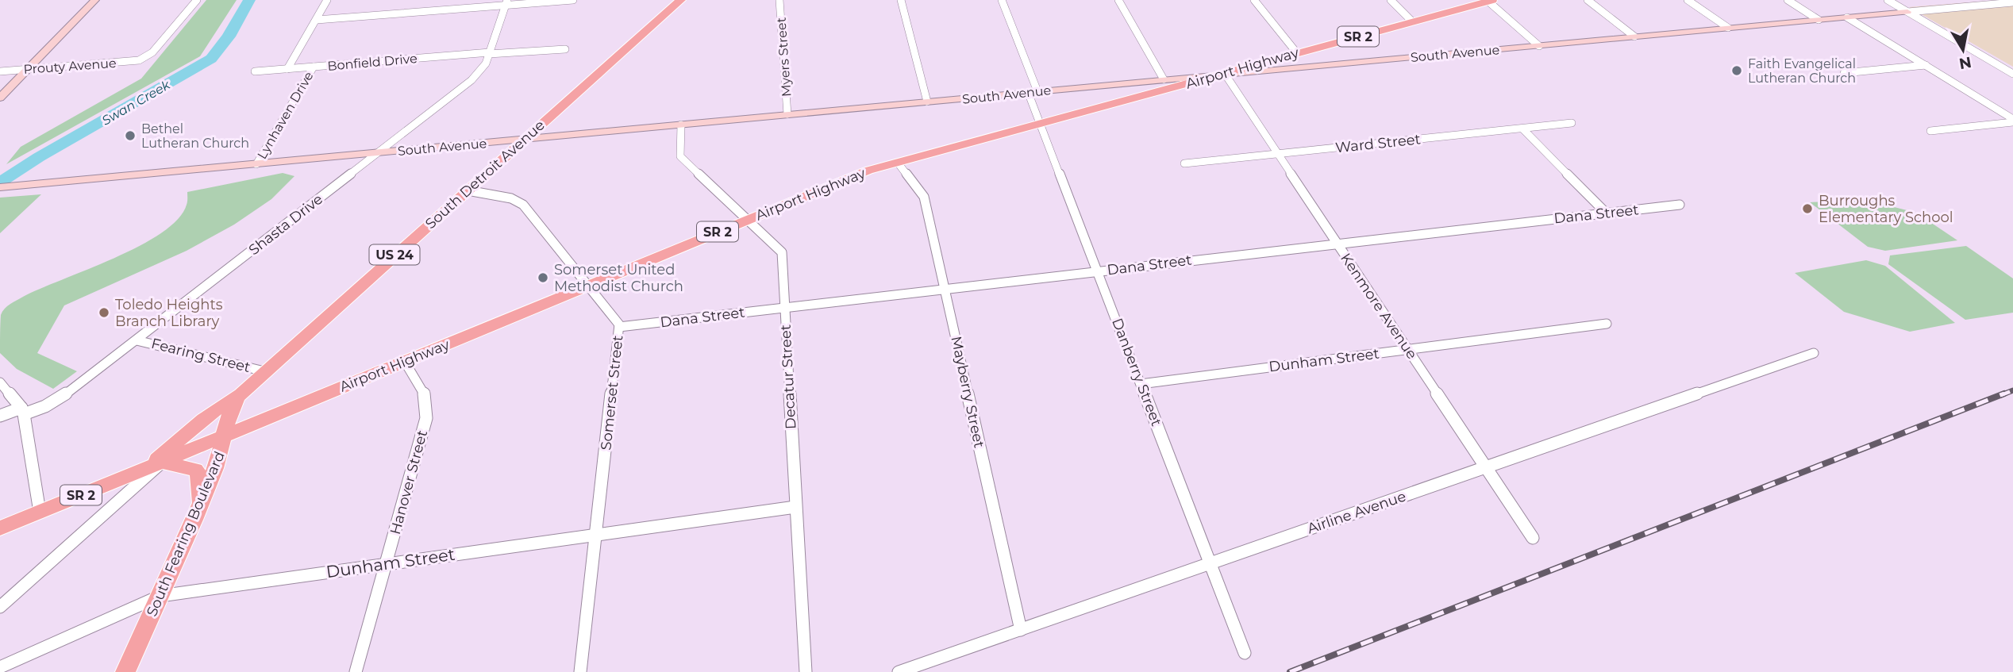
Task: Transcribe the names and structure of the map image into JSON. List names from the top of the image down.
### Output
{
  "streets": {
    "main road": [
      "SR 2",
      "Airport Highway",
      "South Detroit Avenue",
      "US 24",
      "South Fearing Boulevard"
    ],
    "street": [
      "South Avenue",
      "Myers Street",
      "Bonfield Drive",
      "Prouty Avenue",
      "Lynhaven Drive",
      "Ward Street",
      "Dana Street",
      "Shasta Drive",
      "Kenmore Avenue",
      "Fearing Street",
      "Dunham Street",
      "Danberry Street",
      "Decatur Street",
      "Mayberry Street",
      "Somerset Street",
      "Hanover Street",
      "Airline Avenue"
    ]
  },
  "crossings": [
    ["South Avenue", "Myers Street"],
    ["South Avenue", "Airport Highway"],
    ["South Avenue", "Lynhaven Drive"],
    ["South Avenue", "South Detroit Avenue"],
    ["South Avenue", "Shasta Drive"],
    ["South Avenue", "Kenmore Avenue"],
    ["South Avenue", "Danberry Street"],
    ["South Avenue", "Decatur Street"],
    ["Bonfield Drive", "Lynhaven Drive"],
    ["Bonfield Drive", "Shasta Drive"],
    ["Airport Highway", "Kenmore Avenue"],
    ["Airport Highway", "Danberry Street"],
    ["Airport Highway", "Decatur Street"],
    ["Airport Highway", "Mayberry Street"],
    ["Airport Highway", "Somerset Street"],
    ["Airport Highway", "Hanover Street"],
    ["Airport Highway", "South Fearing Boulevard"],
    ["Ward Street", "Kenmore Avenue"],
    ["South Detroit Avenue", "Fearing Street"],
    ["South Detroit Avenue", "Somerset Street"],
    ["South Detroit Avenue", "South Fearing Boulevard"],
    ["Dana Street", "Kenmore Avenue"],
    ["Dana Street", "Danberry Street"],
    ["Dana Street", "Decatur Street"],
    ["Dana Street", "Mayberry Street"],
    ["Dana Street", "Somerset Street"],
    ["Shasta Drive", "Fearing Street"],
    ["Kenmore Avenue", "Dunham Street"],
    ["Kenmore Avenue", "Airline Avenue"],
    ["Fearing Street", "South Fearing Boulevard"],
    ["Dunham Street", "Danberry Street"],
    ["Dunham Street", "Decatur Street"],
    ["Dunham Street", "Somerset Street"],
    ["Dunham Street", "Hanover Street"],
    ["Dunham Street", "South Fearing Boulevard"],
    ["Danberry Street", "Airline Avenue"],
    ["Mayberry Street", "Airline Avenue"]
  ],
  "water": ["Swan Creek"],
  "places": [
    "Faith Evangelical Lutheran Church",
    "Bethel Lutheran Church",
    "Burroughs Elementary School",
    "Somerset United Methodist Church",
    "Toledo Heights Branch Library"
  ],
  "north": "bottom"
}
